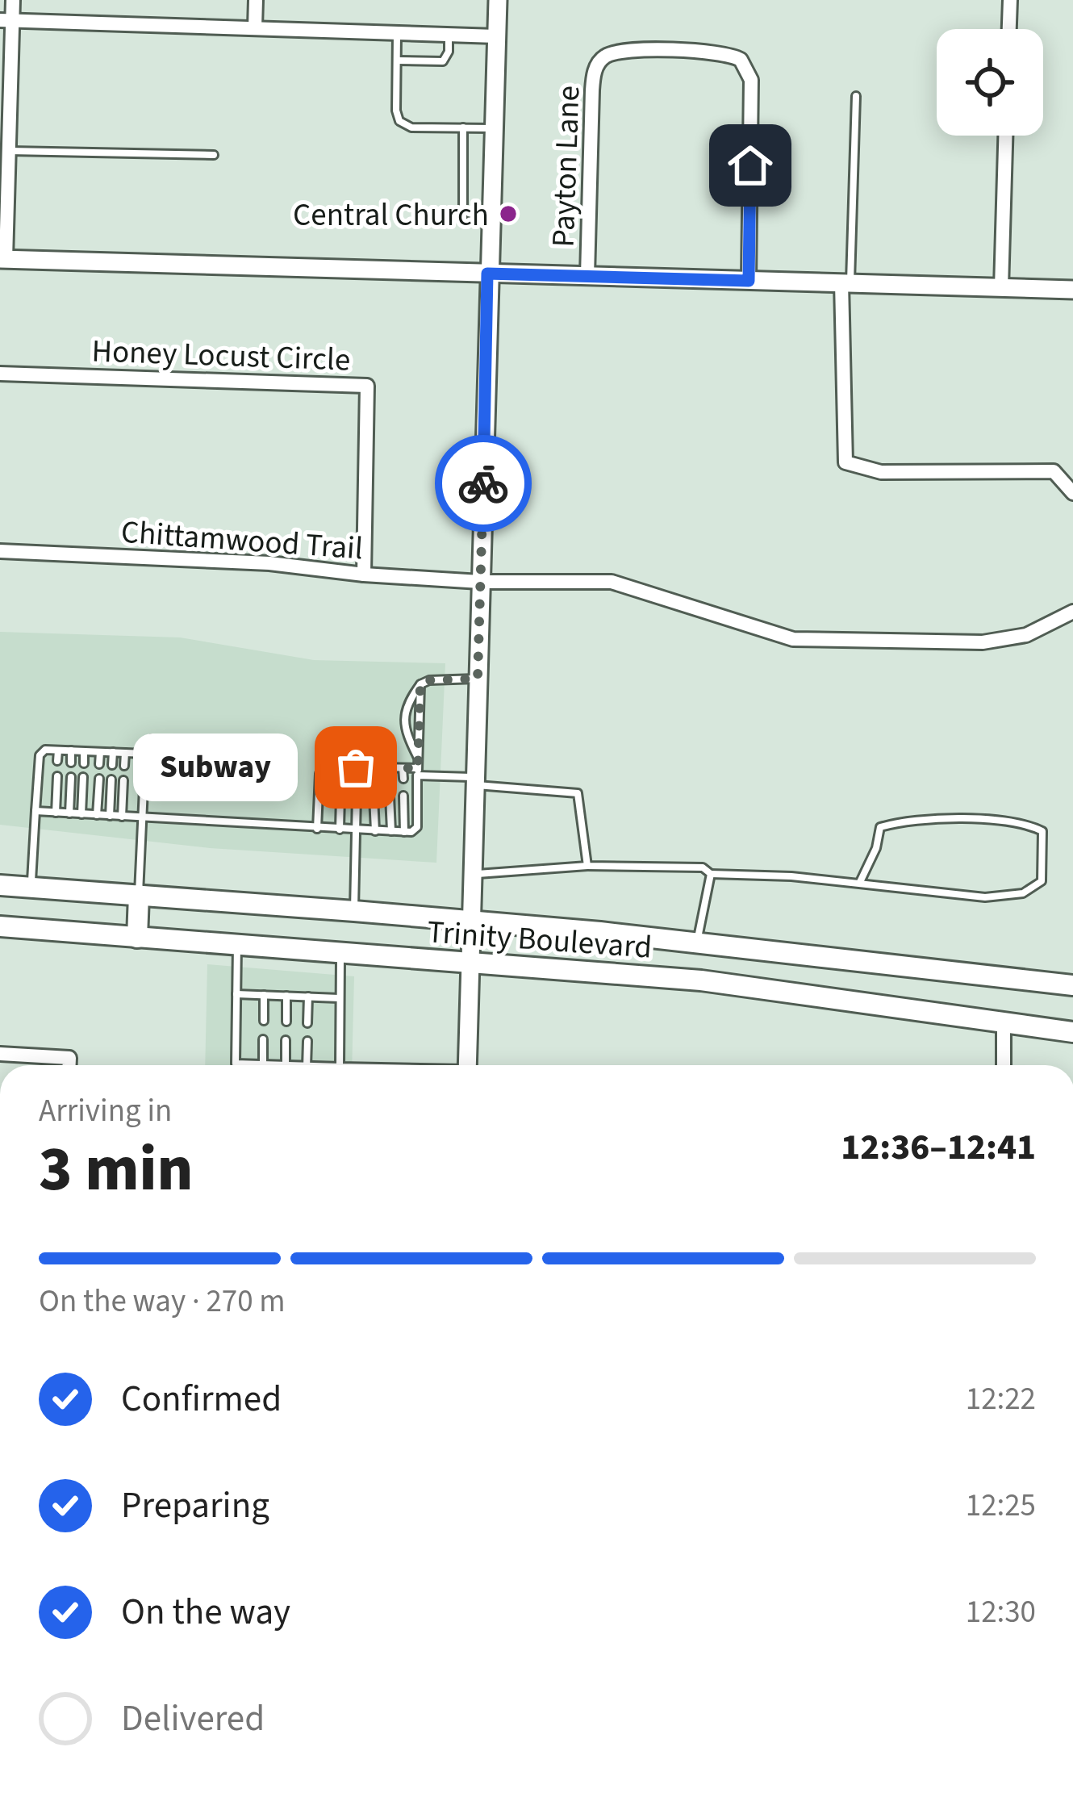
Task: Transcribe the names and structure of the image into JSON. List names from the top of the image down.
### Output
{
  "streets": {
    "main road": ["Trinity Boulevard"],
    "street": ["Payton Lane", "Honey Locust Circle", "Chittamwood Trail"]
  },
  "crossings": [
    ["Honey Locust Circle", "Chittamwood Trail"]
  ],
  "places": ["Central Church", "Subway"],
  "page": {
    "bubble": "Subway",
    "heading": ["3 min", "Arriving in", "12:36–12:41"],
    "bar": "On the way · 270 m",
    "list": [
      ["Confirmed", "12:22"],
      ["Preparing", "12:25"],
      ["On the way", "12:30"],
      "Delivered"
    ]
  }
}
